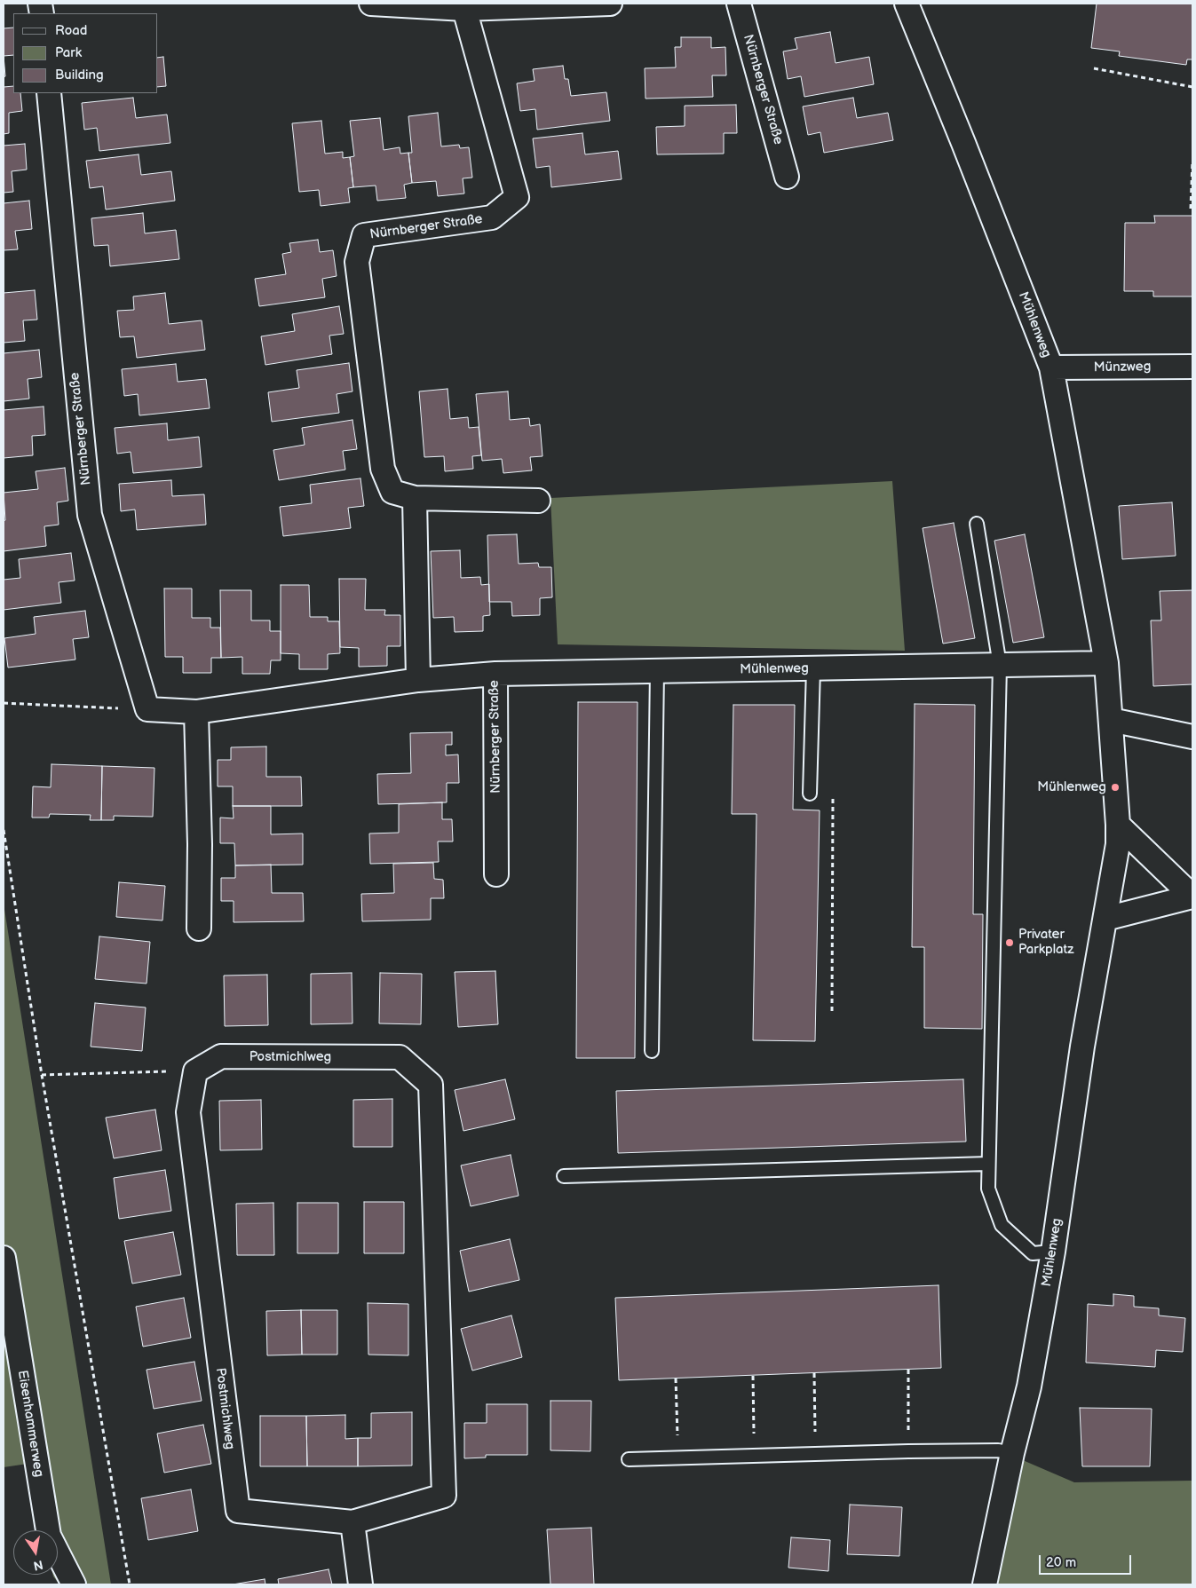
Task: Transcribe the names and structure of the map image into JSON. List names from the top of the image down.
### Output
{
  "streets": {
    "street": [
      "Nürnberger Straße",
      "Mühlenweg",
      "Münzweg",
      "Postmichlweg",
      "Eisenhammerweg"
    ]
  },
  "crossings": [
    ["Nürnberger Straße", "Mühlenweg"],
    ["Mühlenweg", "Münzweg"]
  ],
  "places": ["Mühlenweg", "Privater Parkplatz"],
  "legend": ["Road", "Park", "Building"],
  "scale_bar": "20 m",
  "north": "bottom"
}
